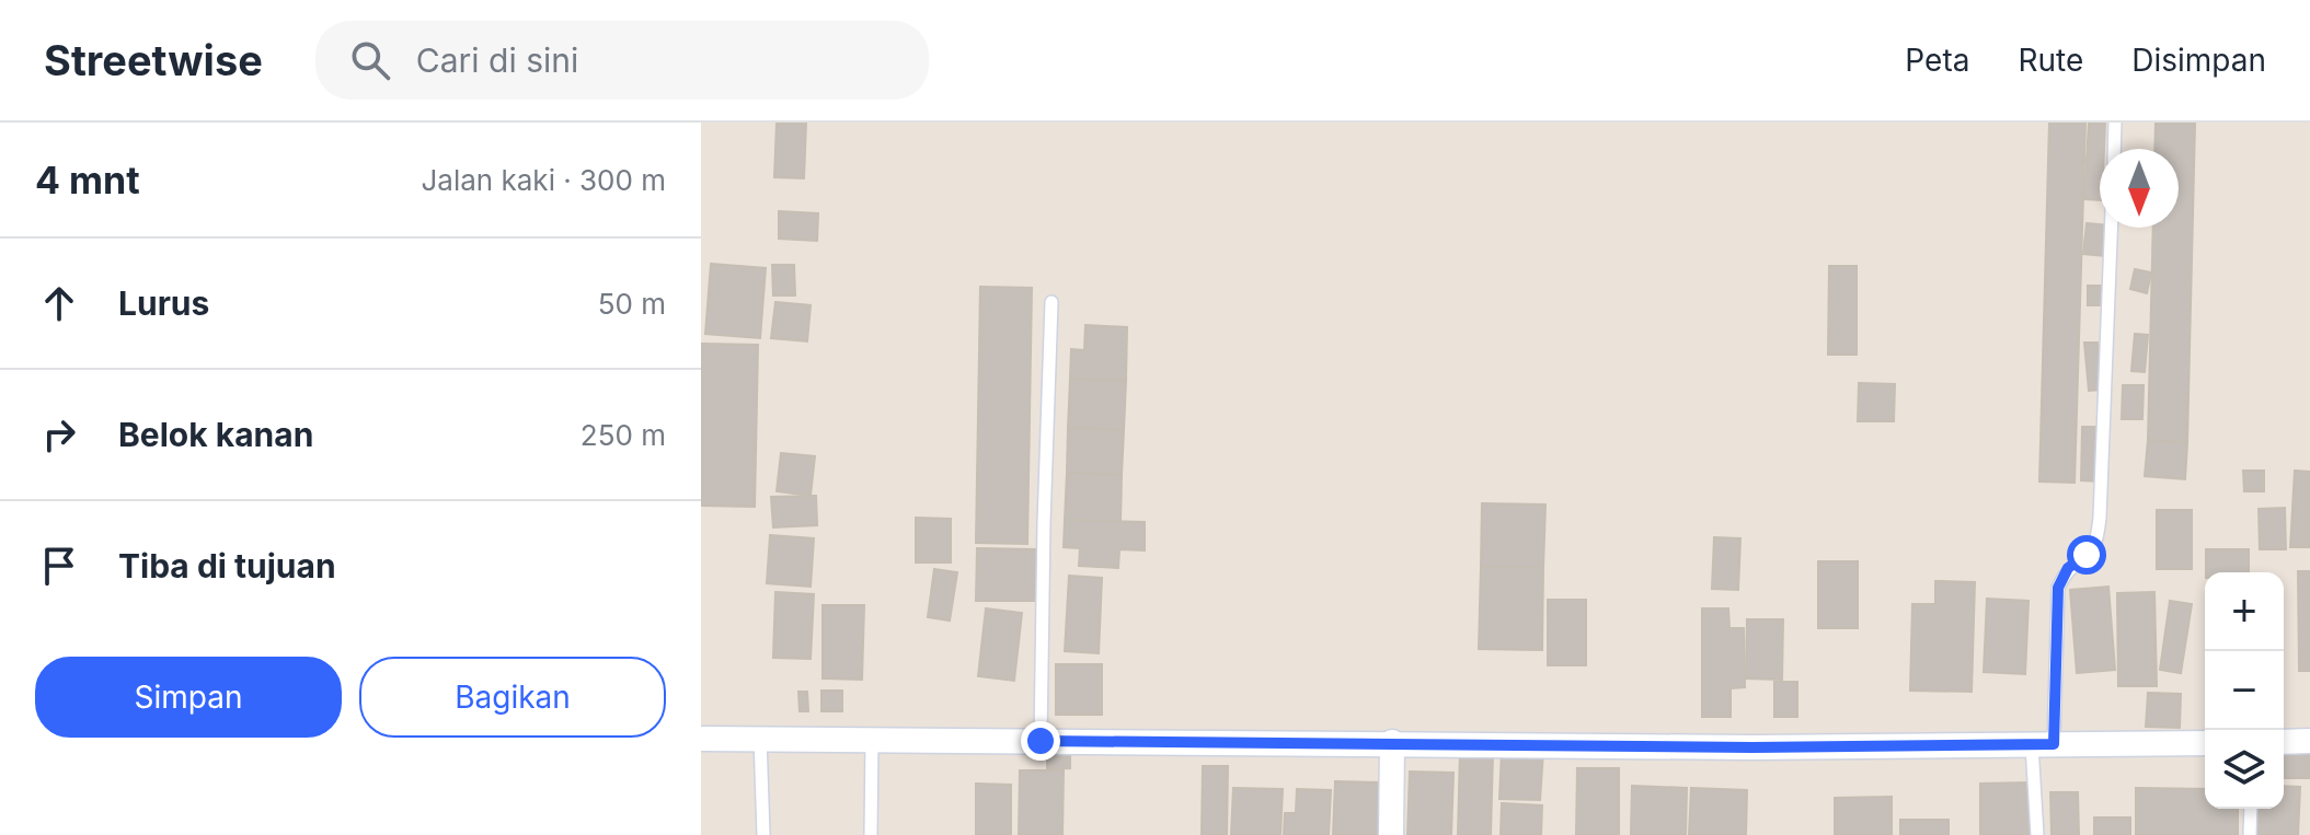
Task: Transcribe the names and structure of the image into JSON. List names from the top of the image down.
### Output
{
  "north": "bottom",
  "page": {
    "header": "Streetwise",
    "search": "Cari di sini",
    "nav": ["Peta", "Rute", "Disimpan"],
    "heading": ["4 mnt", "Jalan kaki · 300 m"],
    "list": [
      ["Lurus", "50 m"],
      ["Belok kanan", "250 m"],
      "Tiba di tujuan"
    ],
    "map_buttons": ["+", "−"],
    "buttons": ["Simpan", "Bagikan"]
  }
}
